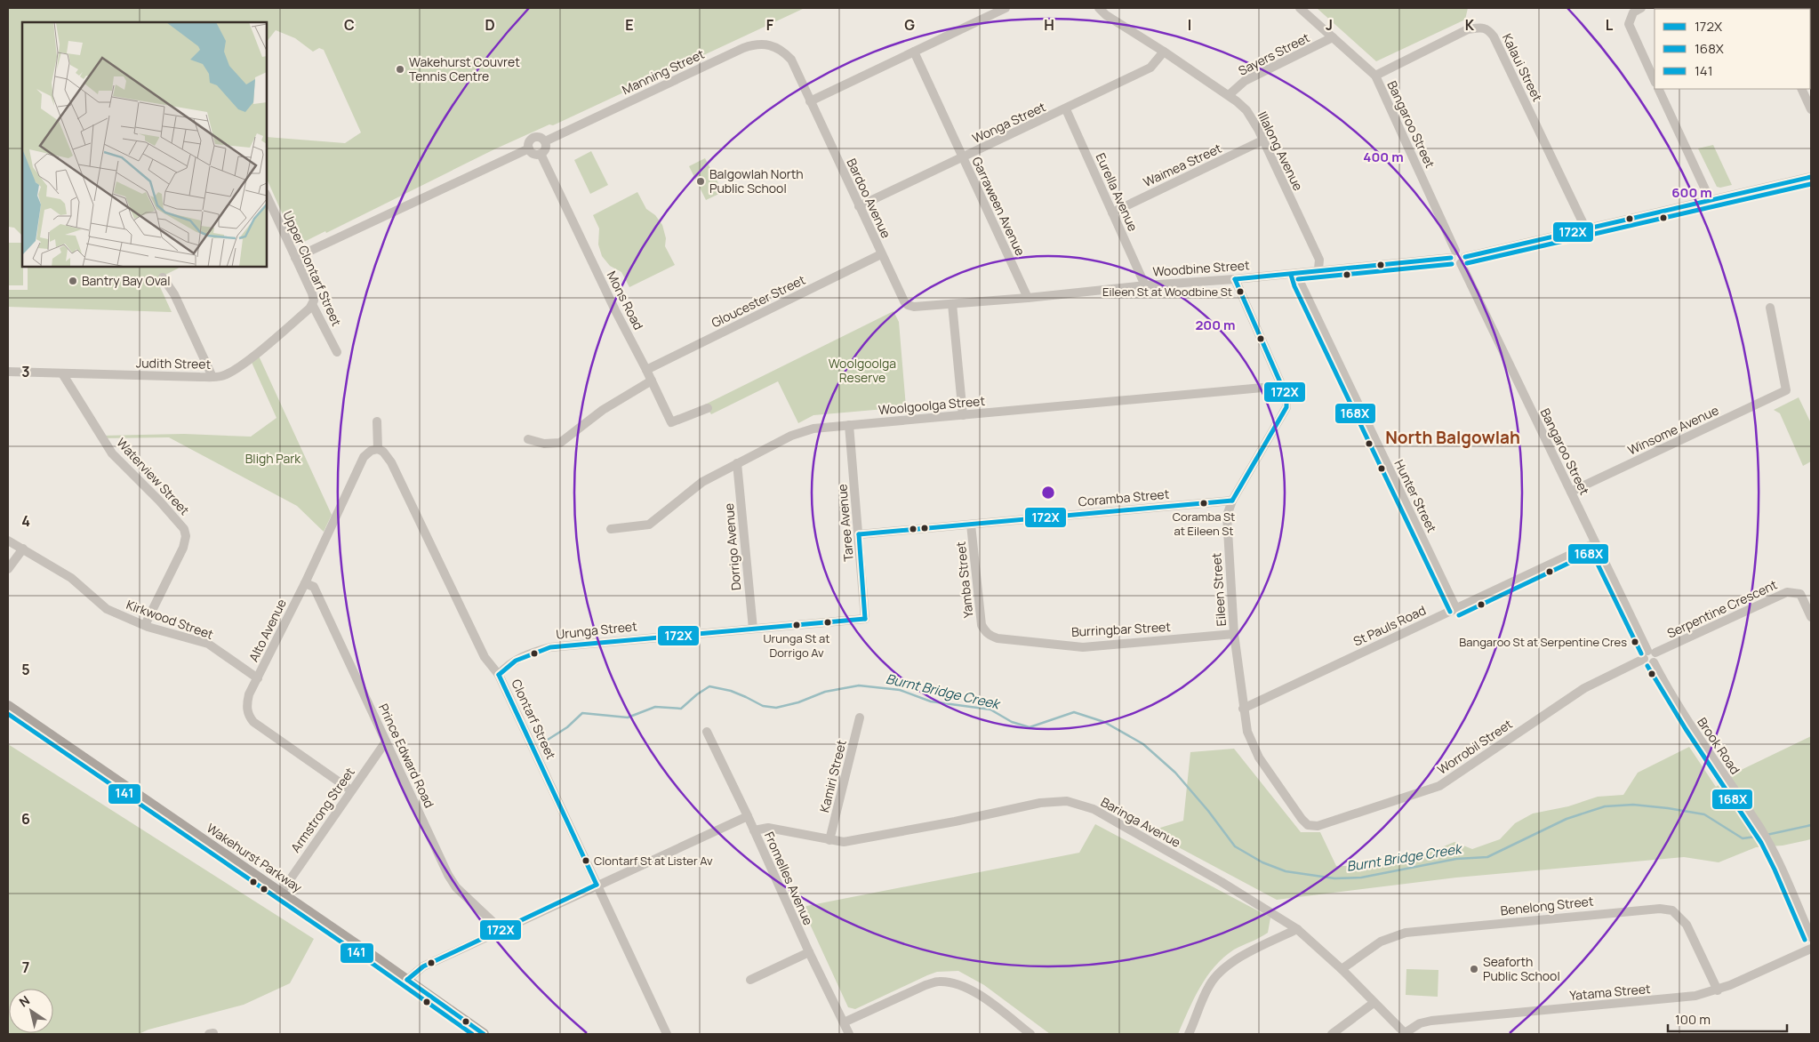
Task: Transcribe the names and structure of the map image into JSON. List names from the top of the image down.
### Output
{
  "streets": {
    "main road": ["Wakehurst Parkway"],
    "street": [
      "Sayers Street",
      "Kalaui Street",
      "Manning Street",
      "Wonga Street",
      "Bangaroo Street",
      "Illalong Avenue",
      "Waimea Street",
      "Eurella Avenue",
      "Bardoo Avenue",
      "Garraween Avenue",
      "Upper Clontarf Street",
      "Woodbine Street",
      "Mons Road",
      "Gloucester Street",
      "Judith Street",
      "Woolgoolga Street",
      "Winsome Avenue",
      "Waterview Street",
      "Hunter Street",
      "Coramba Street",
      "Taree Avenue",
      "Dorrigo Avenue",
      "Yamba Street",
      "Eileen Street",
      "Serpentine Crescent",
      "Kirkwood Street",
      "St Pauls Road",
      "Burringbar Street",
      "Alto Avenue",
      "Urunga Street",
      "Clontarf Street",
      "Brook Road",
      "Worrobil Street",
      "Prince Edward Road",
      "Kamiri Street",
      "Armstrong Street",
      "Baringa Avenue",
      "Fromelles Avenue",
      "Benelong Street",
      "Yatama Street"
    ]
  },
  "crossings": [
    ["Sayers Street", "Bangaroo Street"],
    ["Sayers Street", "Illalong Avenue"],
    ["Kalaui Street", "Bangaroo Street"],
    ["Manning Street", "Bardoo Avenue"],
    ["Manning Street", "Mons Road"],
    ["Wonga Street", "Illalong Avenue"],
    ["Wonga Street", "Eurella Avenue"],
    ["Wonga Street", "Bardoo Avenue"],
    ["Wonga Street", "Garraween Avenue"],
    ["Bangaroo Street", "Woodbine Street"],
    ["Bangaroo Street", "Winsome Avenue"],
    ["Bangaroo Street", "Serpentine Crescent"],
    ["Bangaroo Street", "St Pauls Road"],
    ["Bangaroo Street", "Brook Road"],
    ["Bangaroo Street", "Worrobil Street"],
    ["Illalong Avenue", "Waimea Street"],
    ["Illalong Avenue", "Woodbine Street"],
    ["Waimea Street", "Eurella Avenue"],
    ["Eurella Avenue", "Woodbine Street"],
    ["Bardoo Avenue", "Woodbine Street"],
    ["Bardoo Avenue", "Gloucester Street"],
    ["Garraween Avenue", "Woodbine Street"],
    ["Upper Clontarf Street", "Judith Street"],
    ["Woodbine Street", "Hunter Street"],
    ["Woodbine Street", "Eileen Street"],
    ["Mons Road", "Gloucester Street"],
    ["Judith Street", "Waterview Street"],
    ["Woolgoolga Street", "Taree Avenue"],
    ["Woolgoolga Street", "Dorrigo Avenue"],
    ["Woolgoolga Street", "Eileen Street"],
    ["Waterview Street", "Kirkwood Street"],
    ["Hunter Street", "St Pauls Road"],
    ["Coramba Street", "Taree Avenue"],
    ["Coramba Street", "Yamba Street"],
    ["Coramba Street", "Eileen Street"],
    ["Taree Avenue", "Urunga Street"],
    ["Dorrigo Avenue", "Urunga Street"],
    ["Yamba Street", "Burringbar Street"],
    ["Eileen Street", "St Pauls Road"],
    ["Eileen Street", "Burringbar Street"],
    ["Eileen Street", "Worrobil Street"],
    ["Serpentine Crescent", "Brook Road"],
    ["Serpentine Crescent", "Worrobil Street"],
    ["Kirkwood Street", "Alto Avenue"],
    ["Alto Avenue", "Clontarf Street"],
    ["Alto Avenue", "Prince Edward Road"],
    ["Alto Avenue", "Armstrong Street"],
    ["Urunga Street", "Clontarf Street"],
    ["Brook Road", "Worrobil Street"],
    ["Prince Edward Road", "Armstrong Street"],
    ["Kamiri Street", "Baringa Avenue"],
    ["Armstrong Street", "Wakehurst Parkway"],
    ["Baringa Avenue", "Fromelles Avenue"],
    ["Baringa Avenue", "Benelong Street"],
    ["Baringa Avenue", "Yatama Street"],
    ["Benelong Street", "Yatama Street"]
  ],
  "districts": ["North Balgowlah"],
  "water": ["Burnt Bridge Creek"],
  "parks": ["Woolgoolga Reserve", "Bligh Park"],
  "places": [
    "Wakehurst Couvret Tennis Centre",
    "Balgowlah North Public School",
    "Bantry Bay Oval",
    "Eileen St at Woodbine St",
    "Coramba St at Eileen St",
    "Urunga St at Dorrigo Av",
    "Bangaroo St at Serpentine Cres",
    "Clontarf St at Lister Av",
    "Seaforth Public School"
  ],
  "lines": ["transit line 172X", "transit line 168X", "transit line 141"],
  "legend": ["172X", "168X", "141"],
  "scale_bar": "100 m",
  "north": "top left",
  "grid": {
    "columns": [
      "C",
      "D",
      "E",
      "F",
      "G",
      "H",
      "I",
      "J",
      "K",
      "L"
    ],
    "rows": [
      "3",
      "4",
      "5",
      "6",
      "7"
    ]
  },
  "rings": ["400 m", "600 m", "200 m"]
}
